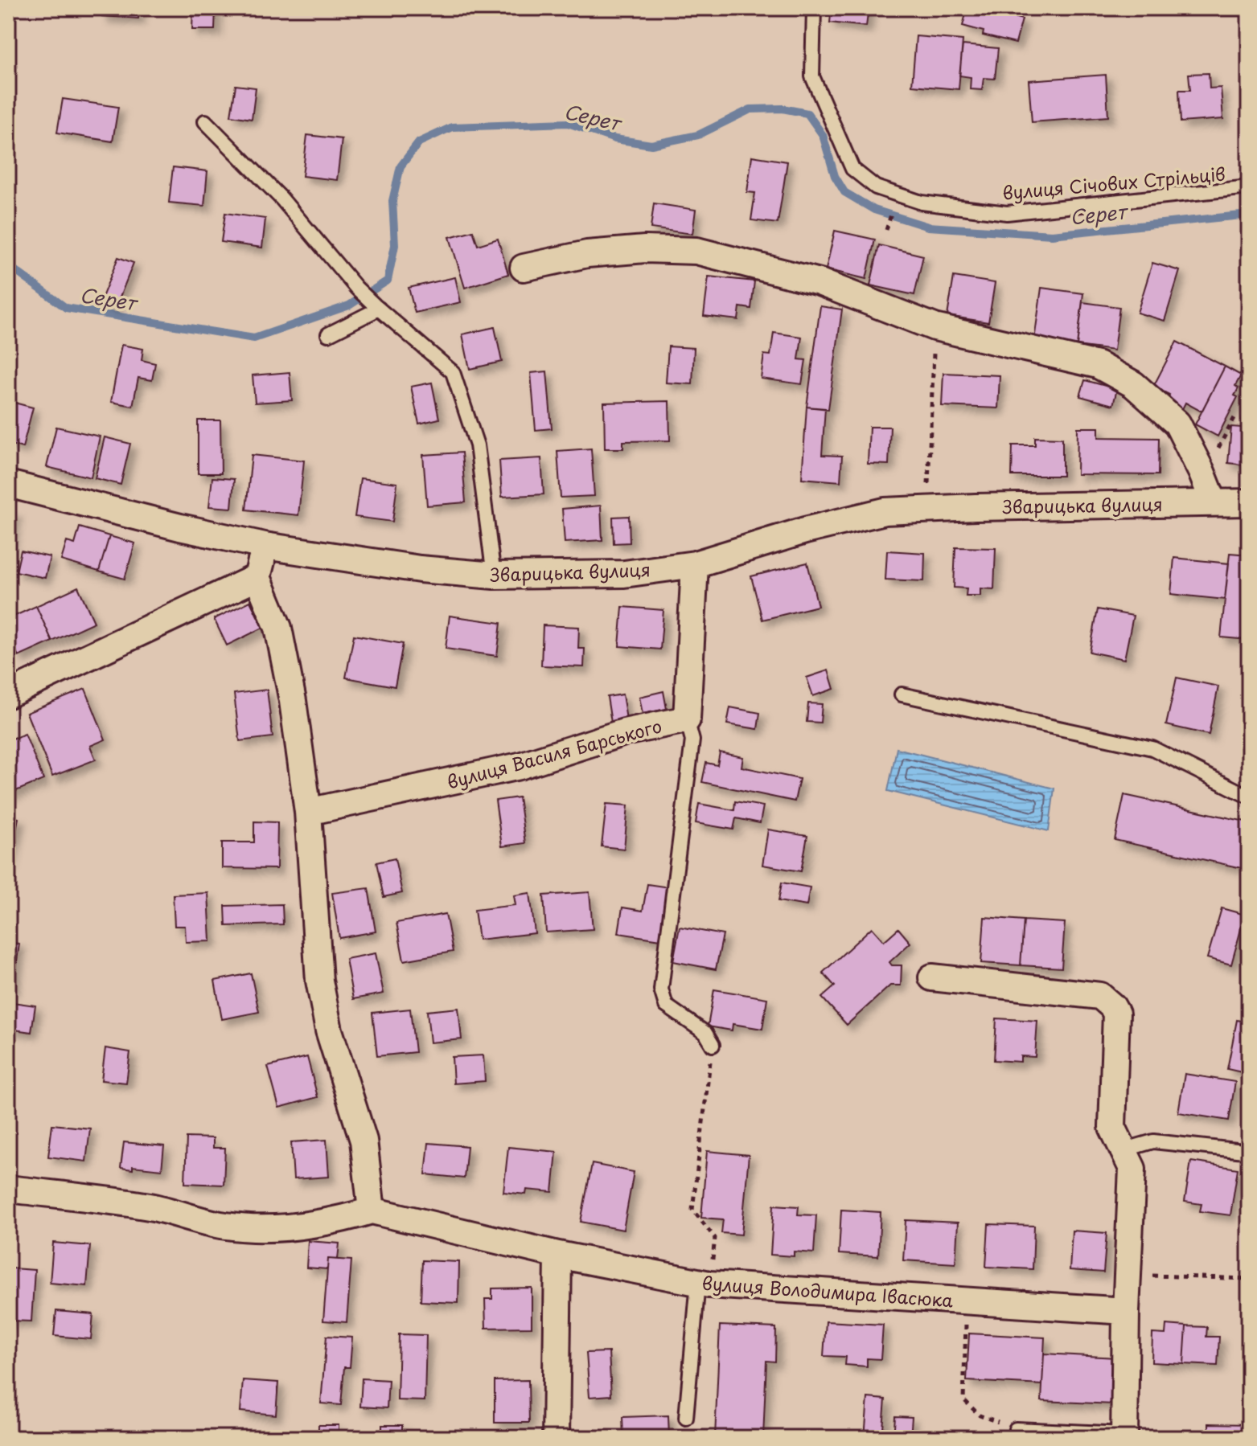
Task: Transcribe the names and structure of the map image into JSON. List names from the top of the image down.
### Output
{
  "streets": {
    "street": ["Зварицька вулиця", "вулиця Василя Барського", "вулиця Володимира Івасюка"],
    "lane": ["вулиця Січових Стрільців"]
  },
  "crossings": [
    ["Зварицька вулиця", "вулиця Василя Барського"]
  ],
  "water": ["Серет"]
}
